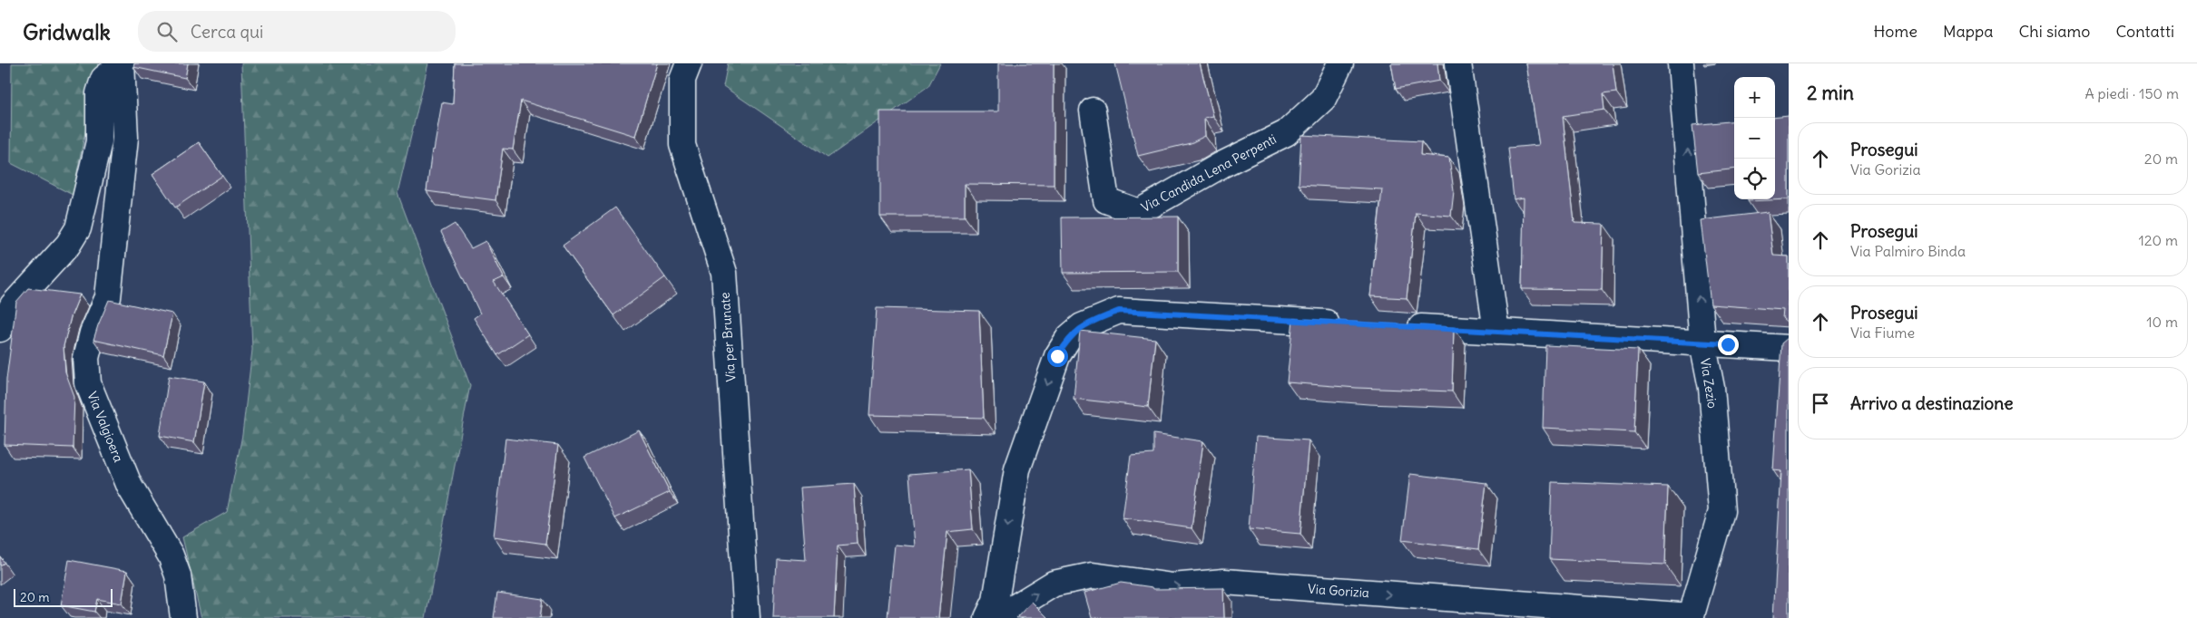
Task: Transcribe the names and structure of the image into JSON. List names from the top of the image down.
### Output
{
  "streets": {
    "street": [
      "Via Candida Lena Perpenti",
      "Via per Brunate",
      "Via Zezio",
      "Via Valgioera",
      "Via Gorizia"
    ]
  },
  "crossings": [
    ["Via Zezio", "Via Gorizia"]
  ],
  "one_way": ["Via Gorizia"],
  "scale_bar": "20 m",
  "page": {
    "header": "Gridwalk",
    "search": "Cerca qui",
    "nav": [
      "Home",
      "Mappa",
      "Chi siamo",
      "Contatti"
    ],
    "heading": ["2 min", "A piedi · 150 m"],
    "map_buttons": ["+", "−"],
    "list": [
      ["Prosegui", "Via Gorizia", "20 m"],
      ["Prosegui", "Via Palmiro Binda", "120 m"],
      ["Prosegui", "Via Fiume", "10 m"],
      "Arrivo a destinazione"
    ],
    "scale": "20 m"
  }
}
